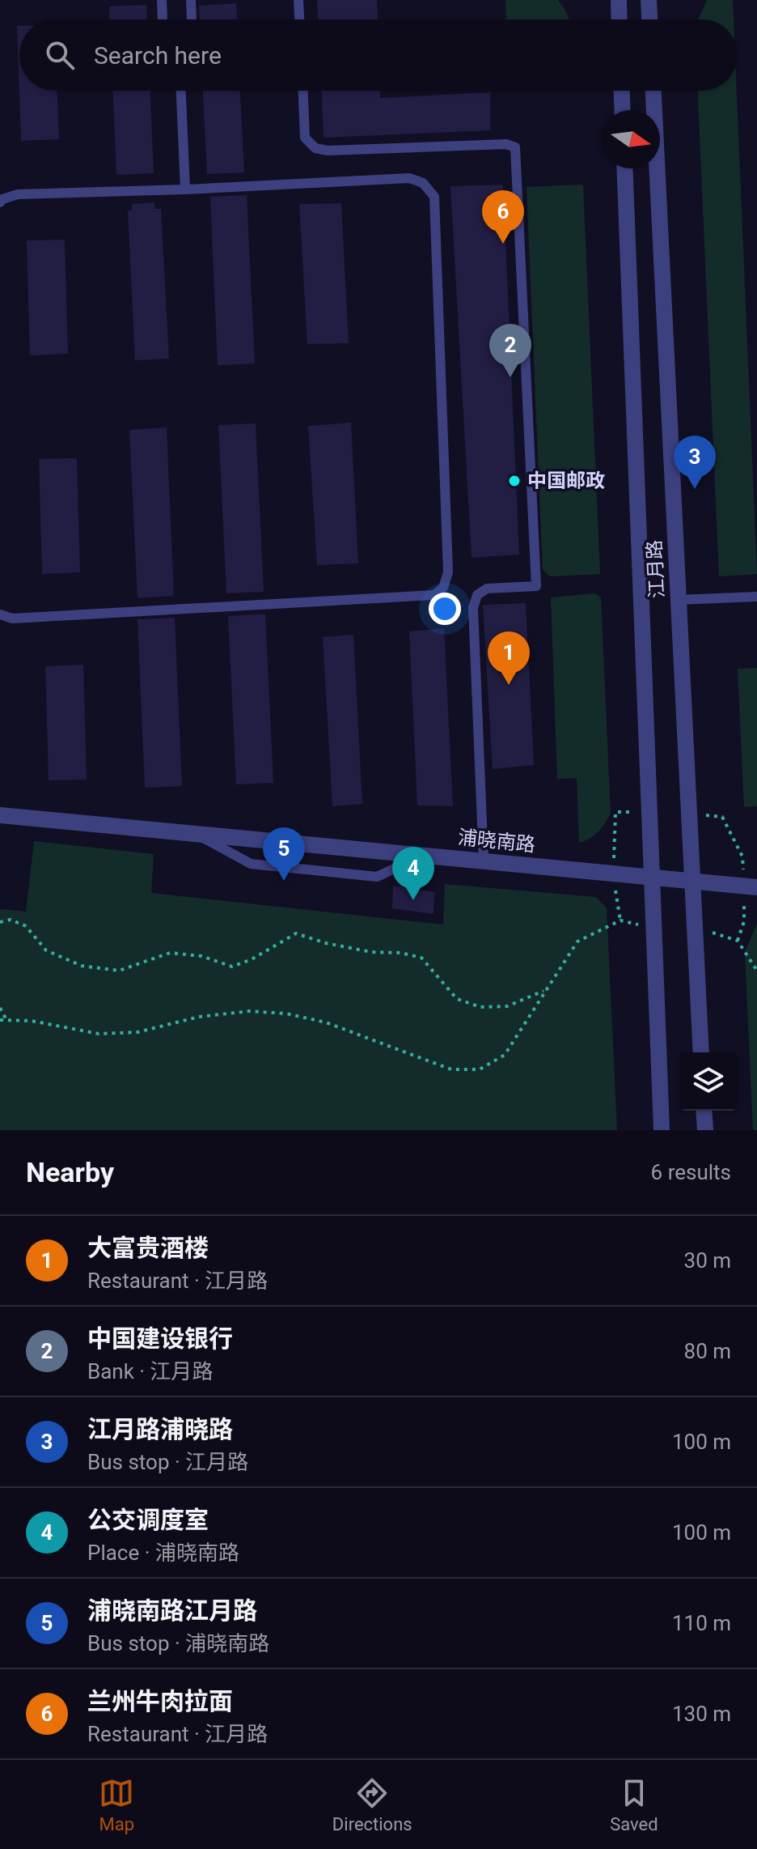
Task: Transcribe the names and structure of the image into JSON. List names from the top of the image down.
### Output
{
  "streets": {
    "street": ["江月路", "浦晓南路"]
  },
  "crossings": [
    ["江月路", "浦晓南路"]
  ],
  "places": ["中国邮政"],
  "north": "right",
  "page": {
    "search": "Search here",
    "pins": [
      "6",
      "2",
      "3",
      "1",
      "5",
      "4"
    ],
    "heading": ["Nearby", "6 results"],
    "list": [
      {
        "mark": "1",
        "name": "大富贵酒楼",
        "note": "Restaurant · 江月路",
        "value": "30 m"
      },
      {
        "mark": "2",
        "name": "中国建设银行",
        "note": "Bank · 江月路",
        "value": "80 m"
      },
      {
        "mark": "3",
        "name": "江月路浦晓路",
        "note": "Bus stop · 江月路",
        "value": "100 m"
      },
      {
        "mark": "4",
        "name": "公交调度室",
        "note": "Place · 浦晓南路",
        "value": "100 m"
      },
      {
        "mark": "5",
        "name": "浦晓南路江月路",
        "note": "Bus stop · 浦晓南路",
        "value": "110 m"
      },
      {
        "mark": "6",
        "name": "兰州牛肉拉面",
        "note": "Restaurant · 江月路",
        "value": "130 m"
      }
    ],
    "nav": ["Map", "Directions", "Saved"]
  }
}
